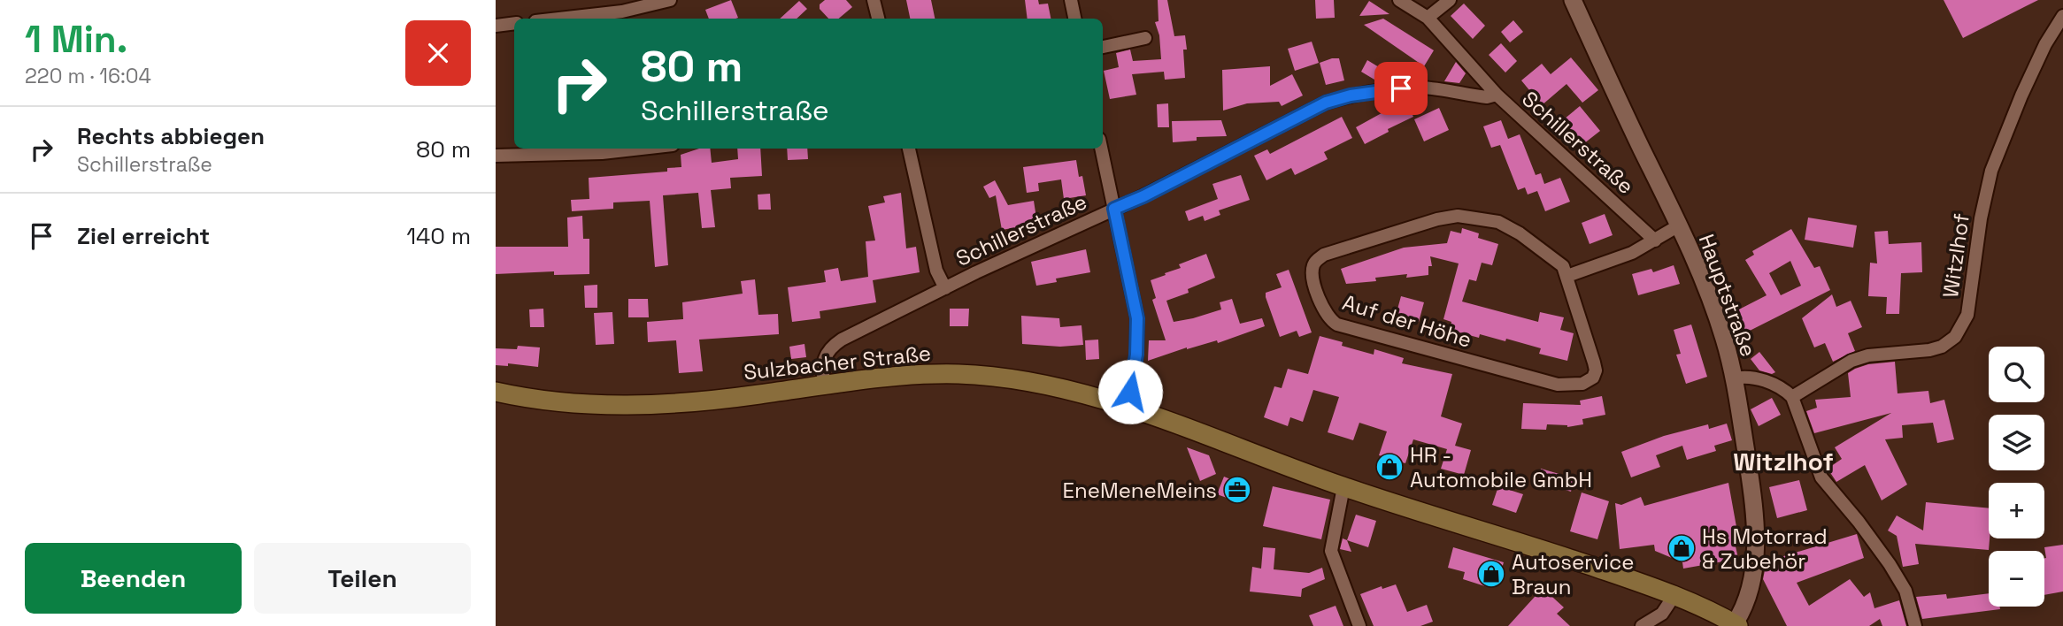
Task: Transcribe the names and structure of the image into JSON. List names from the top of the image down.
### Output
{
  "streets": {
    "main road": ["Sulzbacher Straße"],
    "street": [
      "Schillerstraße",
      "Witzlhof",
      "Hauptstraße",
      "Auf der Höhe"
    ]
  },
  "crossings": [
    ["Schillerstraße", "Sulzbacher Straße"],
    ["Hauptstraße", "Sulzbacher Straße"]
  ],
  "districts": ["Witzlhof"],
  "places": {
    "shop": ["HR - Automobile GmbH", "Hs Motorrad & Zubehör", "Autoservice Braun"],
    "office": ["EneMeneMeins"]
  },
  "page": {
    "heading": ["1 Min.", "220 m · 16:04"],
    "turn": ["80 m", "Schillerstraße"],
    "list": [
      {
        "name": "Rechts abbiegen",
        "note": "Schillerstraße",
        "value": "80 m"
      },
      {
        "name": "Ziel erreicht",
        "value": "140 m"
      }
    ],
    "map_buttons": ["+", "−"],
    "buttons": ["Beenden", "Teilen"]
  }
}
